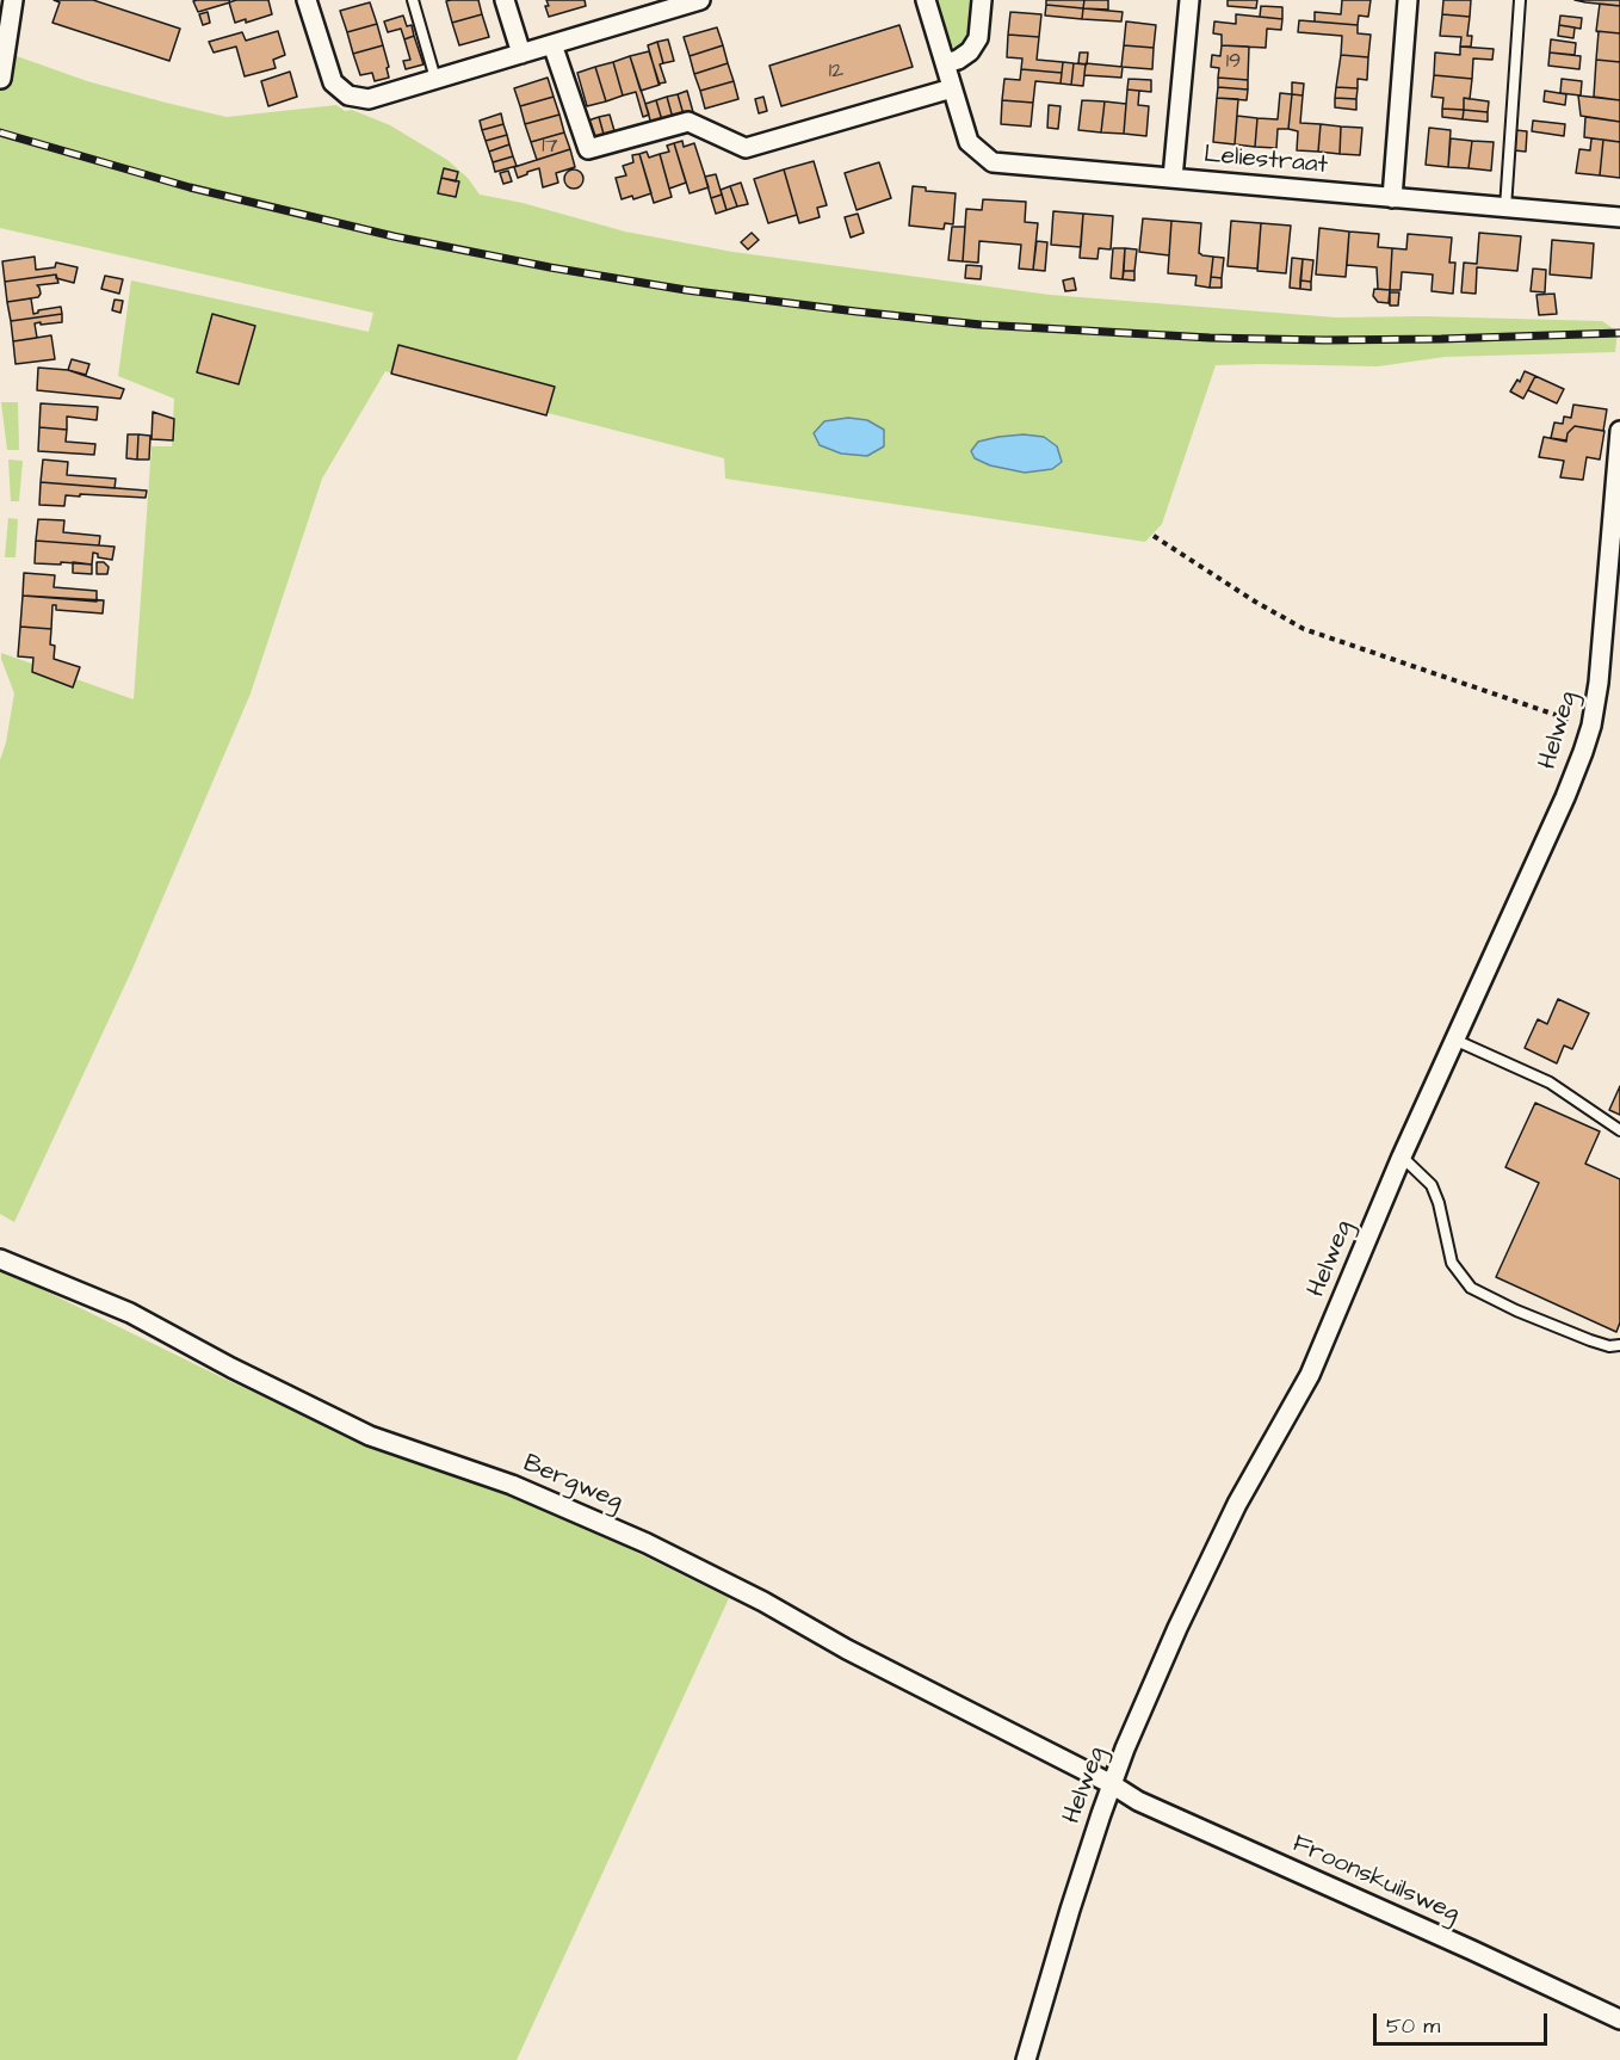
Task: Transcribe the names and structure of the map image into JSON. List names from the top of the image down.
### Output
{
  "streets": {
    "street": [
      "Leliestraat",
      "Helweg",
      "Bergweg",
      "Froonskuilsweg"
    ]
  },
  "crossings": [
    ["Helweg", "Bergweg"],
    ["Helweg", "Froonskuilsweg"],
    ["Bergweg", "Froonskuilsweg"]
  ],
  "house_numbers": ["19", "12", "17"],
  "scale_bar": "50 m"
}
